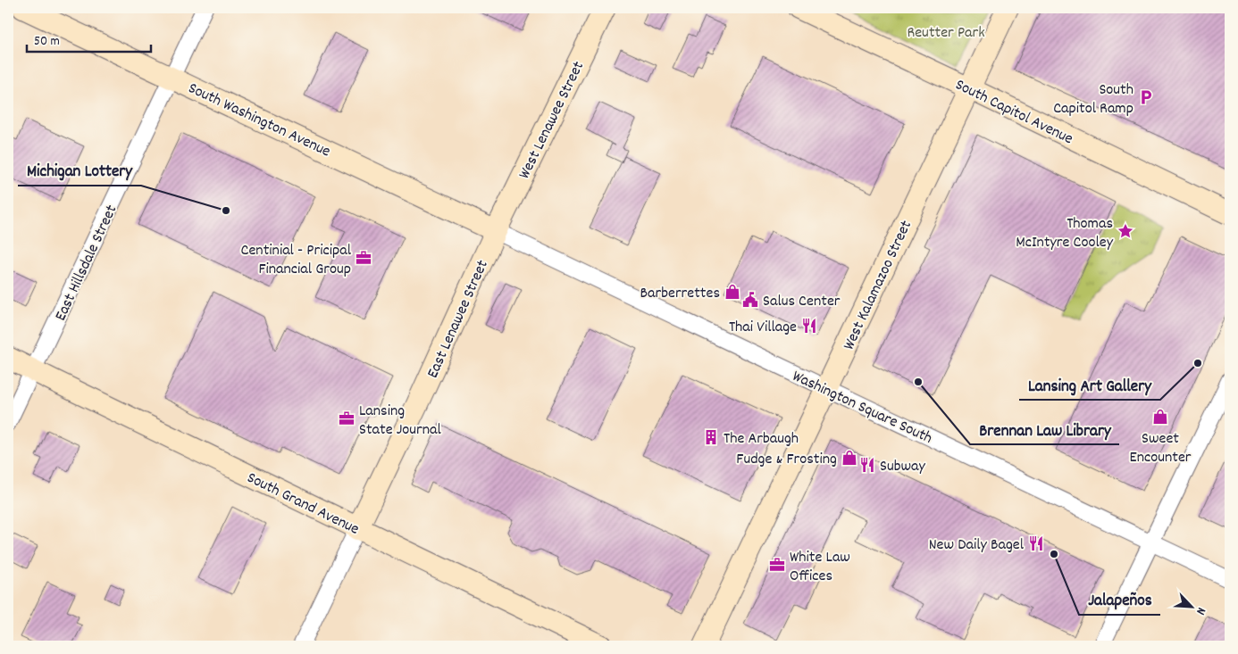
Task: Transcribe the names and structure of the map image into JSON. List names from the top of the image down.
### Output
{
  "streets": {
    "street": [
      "South Capitol Avenue",
      "South Washington Avenue",
      "West Lenawee Street",
      "East Hillsdale Street",
      "West Kalamazoo Street",
      "East Lenawee Street",
      "Washington Square South",
      "South Grand Avenue"
    ]
  },
  "crossings": [
    ["South Capitol Avenue", "West Kalamazoo Street"],
    ["South Washington Avenue", "West Lenawee Street"],
    ["South Washington Avenue", "East Hillsdale Street"],
    ["South Washington Avenue", "East Lenawee Street"],
    ["South Washington Avenue", "Washington Square South"],
    ["West Lenawee Street", "East Lenawee Street"],
    ["West Lenawee Street", "Washington Square South"],
    ["East Hillsdale Street", "South Grand Avenue"],
    ["West Kalamazoo Street", "Washington Square South"],
    ["East Lenawee Street", "Washington Square South"],
    ["East Lenawee Street", "South Grand Avenue"]
  ],
  "parks": ["Reutter Park"],
  "places": {
    "parking": ["South Capitol Ramp"],
    "other": [
      "Michigan Lottery",
      "Lansing Art Gallery",
      "Brennan Law Library",
      "Jalapeños"
    ],
    "place": ["Thomas McIntyre Cooley"],
    "office": ["Centinial - Pricipal Financial Group", "Lansing State Journal", "White Law Offices"],
    "shop": ["Barberrettes", "Sweet Encounter", "Fudge & Frosting"],
    "public building": ["Salus Center"],
    "restaurant": ["Thai Village", "Subway", "New Daily Bagel"],
    "building": ["The Arbaugh"]
  },
  "scale_bar": "50 m",
  "north": "bottom right"
}
